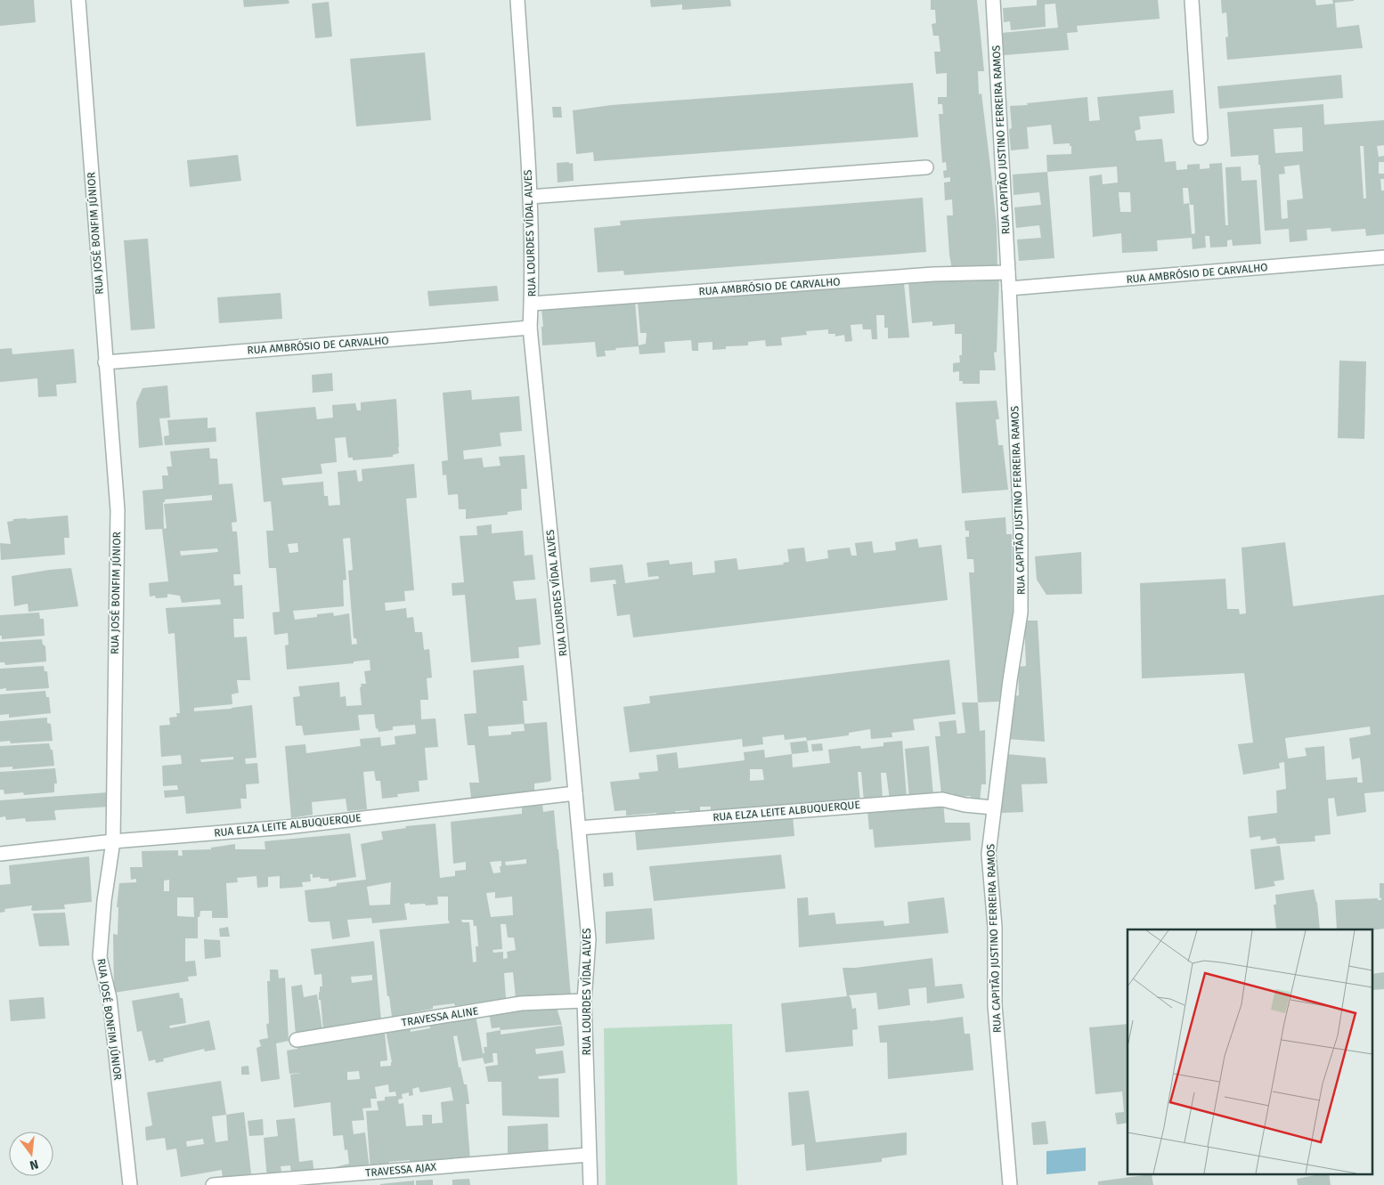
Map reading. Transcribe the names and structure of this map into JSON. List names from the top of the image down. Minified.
{"streets":{"street":["RUA CAPITÃO JUSTINO FERREIRA RAMOS","RUA JOSÉ BONFIM JÚNIOR","RUA LOURDES VÍDAL ALVES","RUA AMBRÓSIO DE CARVALHO","RUA ELZA LEITE ALBUQUERQUE","TRAVESSA ALINE","TRAVESSA AJAX"]},"crossings":[["RUA CAPITÃO JUSTINO FERREIRA RAMOS","RUA AMBRÓSIO DE CARVALHO"],["RUA CAPITÃO JUSTINO FERREIRA RAMOS","RUA ELZA LEITE ALBUQUERQUE"],["RUA JOSÉ BONFIM JÚNIOR","RUA AMBRÓSIO DE CARVALHO"],["RUA JOSÉ BONFIM JÚNIOR","RUA ELZA LEITE ALBUQUERQUE"],["RUA LOURDES VÍDAL ALVES","RUA AMBRÓSIO DE CARVALHO"],["RUA LOURDES VÍDAL ALVES","RUA ELZA LEITE ALBUQUERQUE"],["RUA LOURDES VÍDAL ALVES","TRAVESSA ALINE"],["RUA LOURDES VÍDAL ALVES","TRAVESSA AJAX"]],"north":"bottom"}
